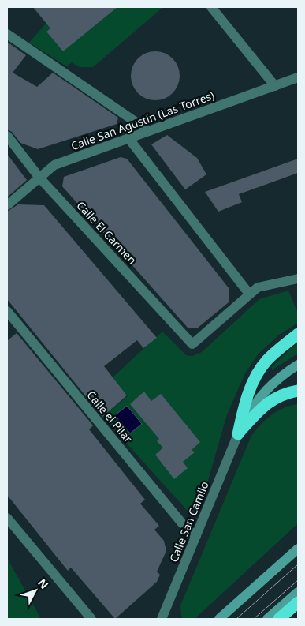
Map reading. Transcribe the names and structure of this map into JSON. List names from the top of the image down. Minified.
{"streets":{"street":["Calle San Agustín (Las Torres)","Calle El Carmen","Calle el Pilar","Calle San Camilo"]},"crossings":[["Calle San Agustín (Las Torres)","Calle El Carmen"],["Calle el Pilar","Calle San Camilo"]],"north":"top right"}
